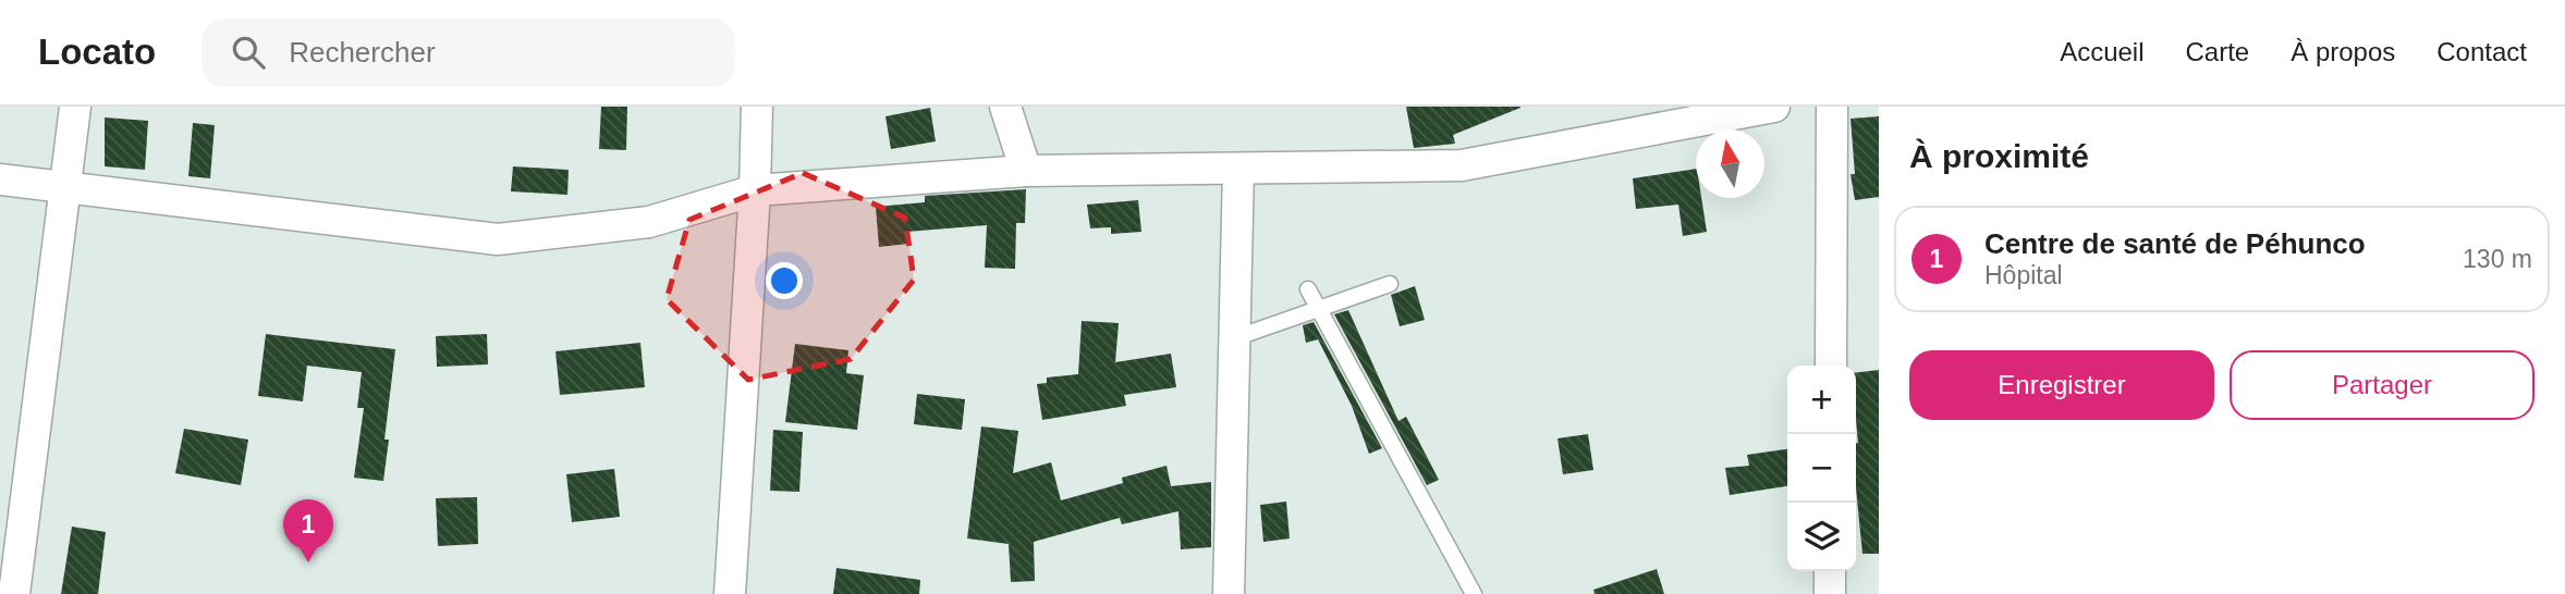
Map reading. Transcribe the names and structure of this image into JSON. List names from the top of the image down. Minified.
{"north":"top","page":{"header":"Locato","search":"Rechercher","nav":["Accueil","Carte","À propos","Contact"],"heading":"À proximité","list":[{"mark":"1","name":"Centre de santé de Péhunco","note":"Hôpital","value":"130 m"}],"buttons":["Enregistrer","Partager"],"map_buttons":["+","−"],"pins":"1"}}
